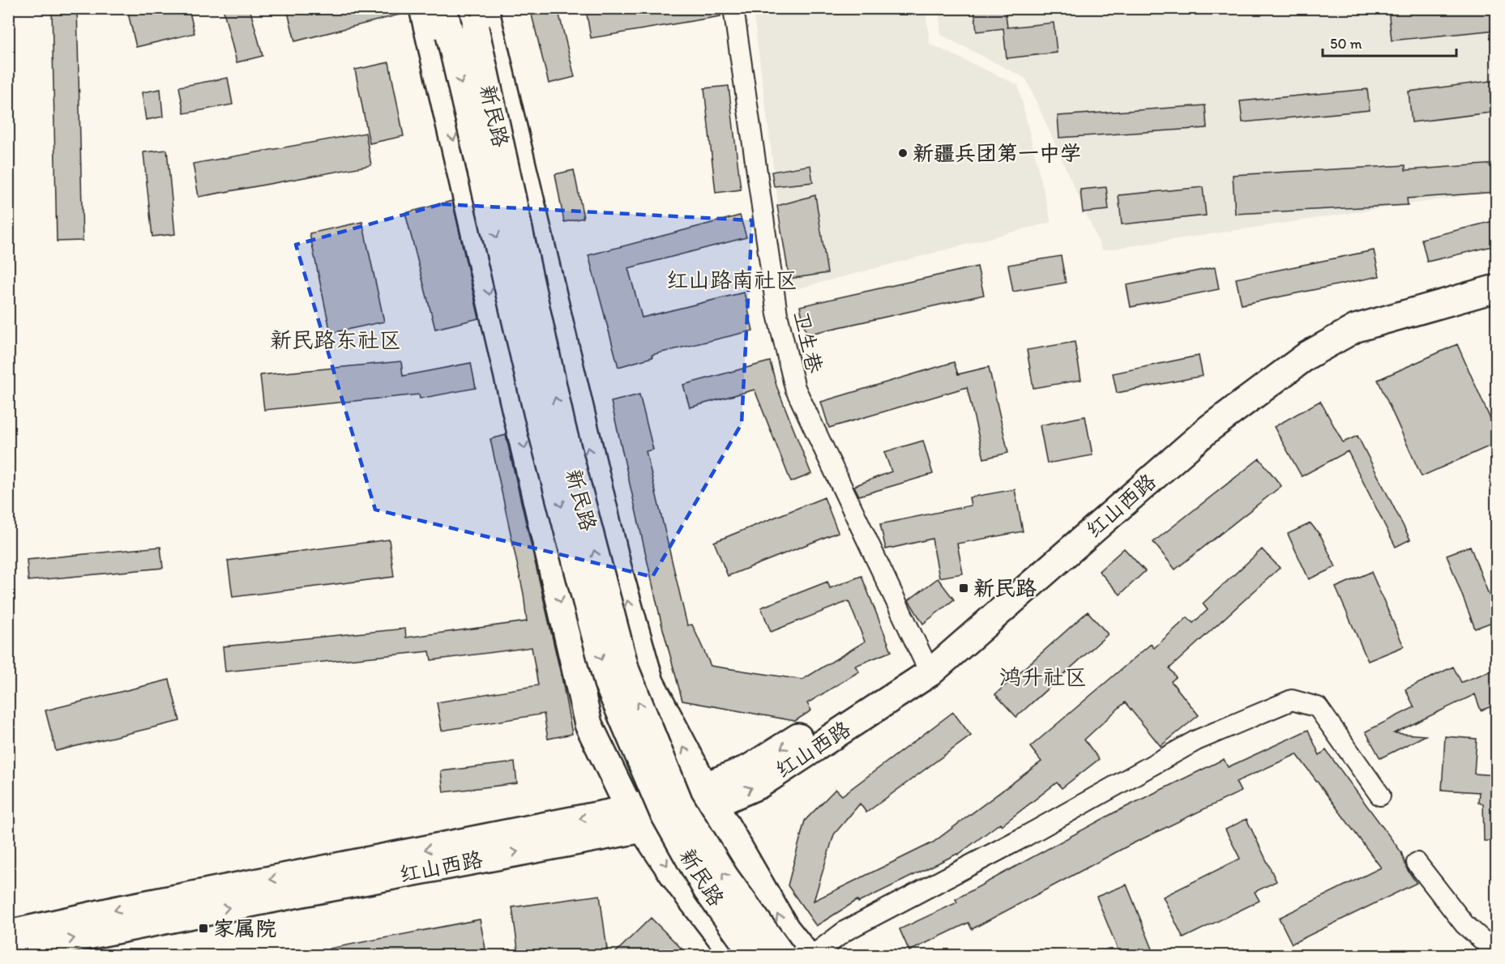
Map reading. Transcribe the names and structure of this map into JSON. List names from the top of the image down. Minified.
{"streets":{"main road":["新民路","红山西路"],"street":["卫生巷"]},"crossings":[["卫生巷","红山西路"]],"districts":["红山路南社区","新民路东社区","鸿升社区"],"places":{"other":["新疆兵团第一中学"],"transit":["新民路","家属院"]},"scale_bar":"50 m"}
